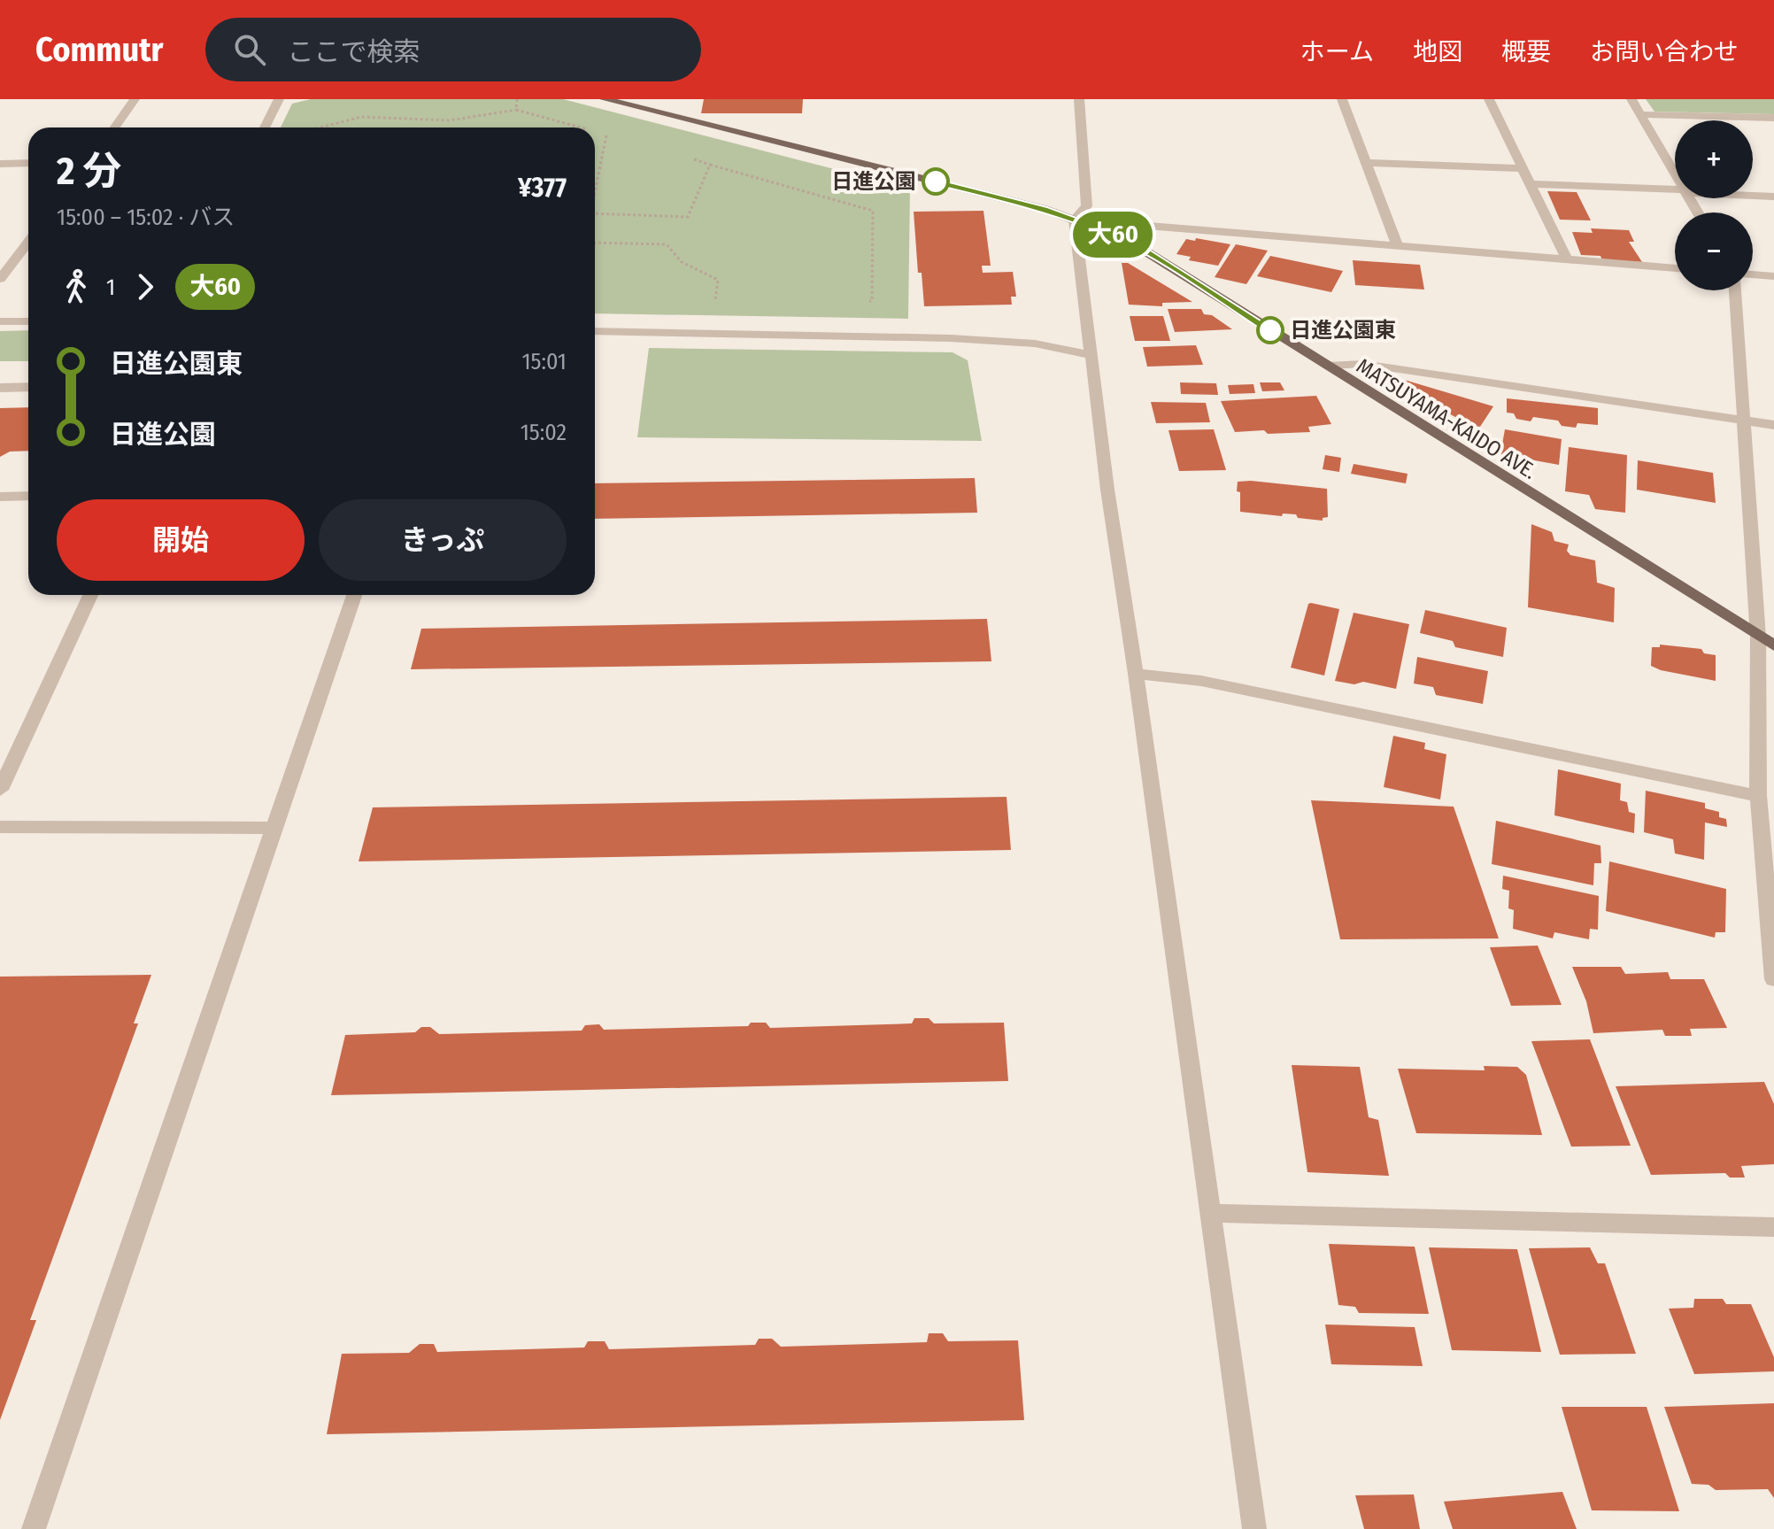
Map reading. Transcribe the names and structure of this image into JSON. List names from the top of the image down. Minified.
{"streets":{"main road":["MATSUYAMA-KAIDO AVE."]},"places":["日進公園","日進公園東"],"lines":["bus line 大60"],"page":{"header":"Commutr","search":"ここで検索","nav":["ホーム","地図","概要","お問い合わせ"],"on_map":"大60","map_buttons":["+","−"],"heading":["2 分","15:00 – 15:02 · バス","¥377"],"legs":["1","大60"],"list":[{"name":"日進公園東","value":"15:01"},{"name":"日進公園","value":"15:02"}],"buttons":["開始","きっぷ"]}}
